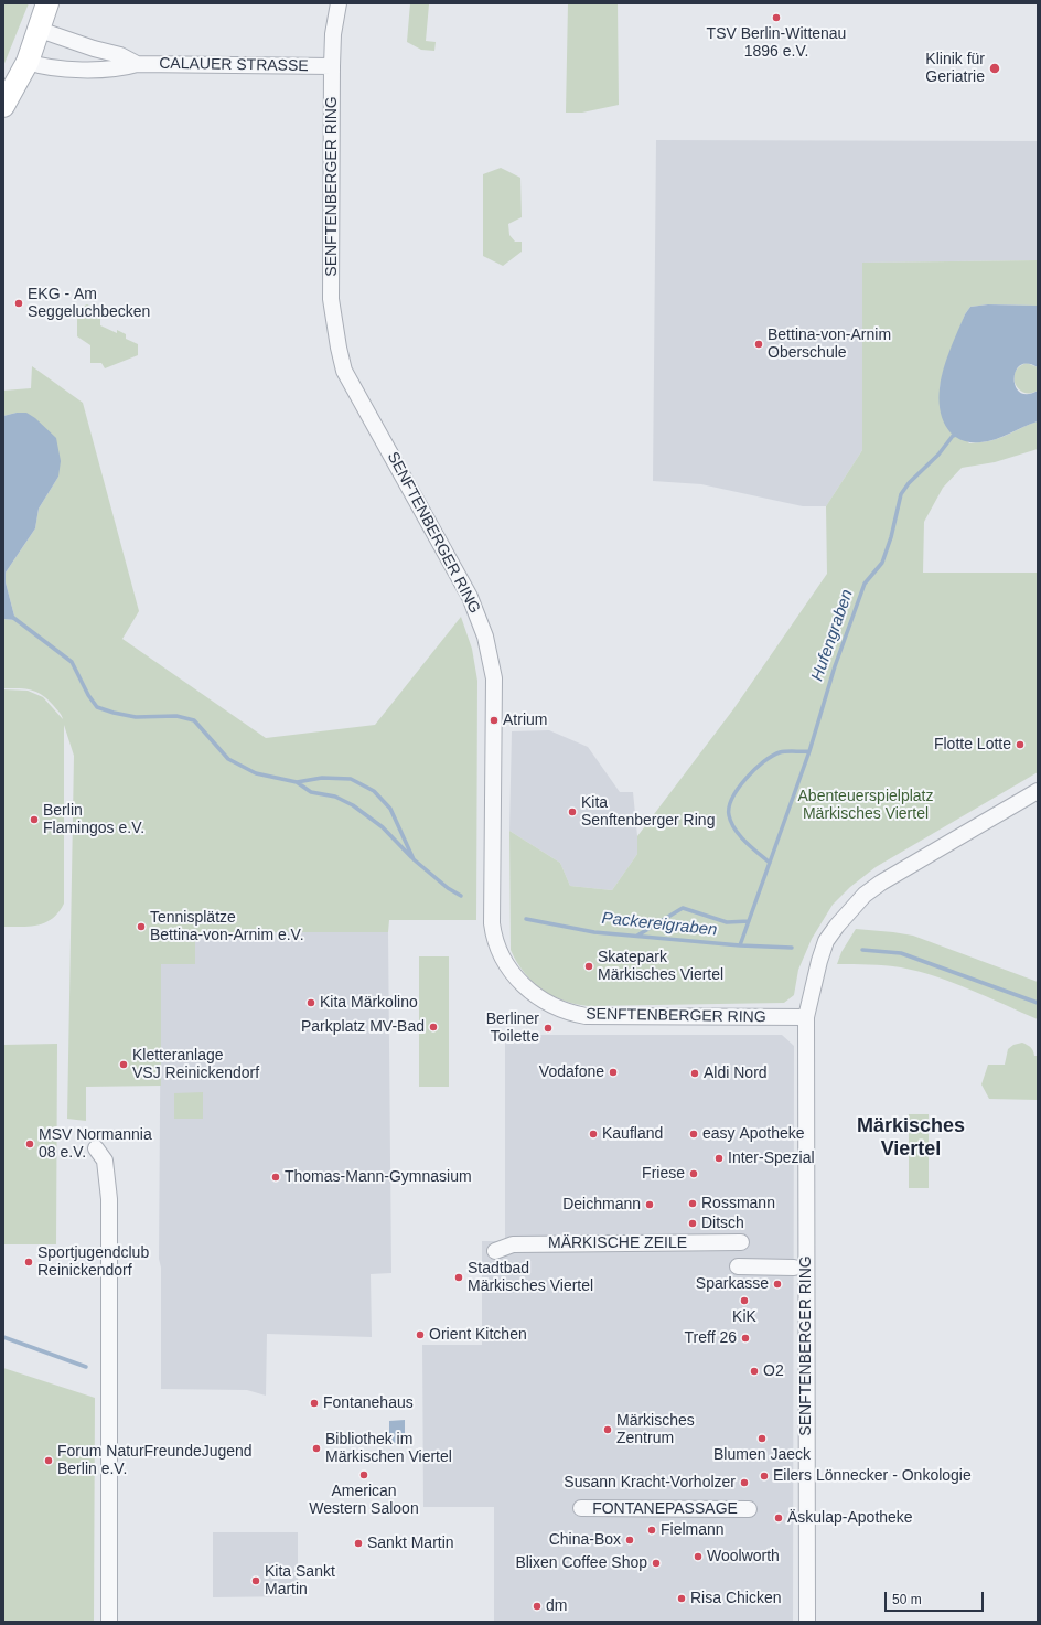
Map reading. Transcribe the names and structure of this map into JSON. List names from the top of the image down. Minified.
{"streets":{"street":["CALAUER STRASSE","SENFTENBERGER RING","MÄRKISCHE ZEILE","FONTANEPASSAGE"]},"crossings":[["CALAUER STRASSE","SENFTENBERGER RING"]],"districts":["Märkisches Viertel"],"water":["Hufengraben","Packereigraben"],"parks":["Abenteuerspielplatz Märkisches Viertel"],"places":["TSV Berlin-Wittenau 1896 e.V.","Klinik für Geriatrie","EKG - Am Seggeluchbecken","Bettina-von-Arnim Oberschule","Atrium","Flotte Lotte","Kita Senftenberger Ring","Berlin Flamingos e.V.","Tennisplätze Bettina-von-Arnim e.V.","Skatepark Märkisches Viertel","Kita Märkolino","Parkplatz MV-Bad","Berliner Toilette","Kletteranlage VSJ Reinickendorf","Vodafone","Aldi Nord","Kaufland","easy Apotheke","MSV Normannia 08 e.V.","Inter-Spezial","Friese","Thomas-Mann-Gymnasium","Rossmann","Deichmann","Ditsch","Sportjugendclub Reinickendorf","Stadtbad Märkisches Viertel","Sparkasse","KiK","Orient Kitchen","Treff 26","O2","Fontanehaus","Märkisches Zentrum","Blumen Jaeck","Bibliothek im Märkischen Viertel","Forum NaturFreundeJugend Berlin e.V.","American Western Saloon","Eilers Lönnecker - Onkologie","Susann Kracht-Vorholzer","Äskulap-Apotheke","Fielmann","China-Box","Sankt Martin","Woolworth","Blixen Coffee Shop","Kita Sankt Martin","Risa Chicken","dm"],"scale_bar":"50 m"}
